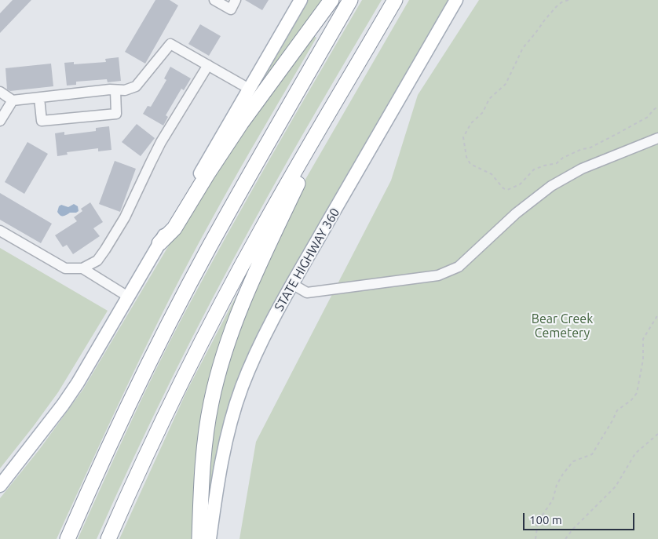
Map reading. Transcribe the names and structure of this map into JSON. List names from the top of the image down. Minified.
{"streets":{"main road":["STATE HIGHWAY 360"]},"parks":["Bear Creek Cemetery"],"scale_bar":"100 m"}
